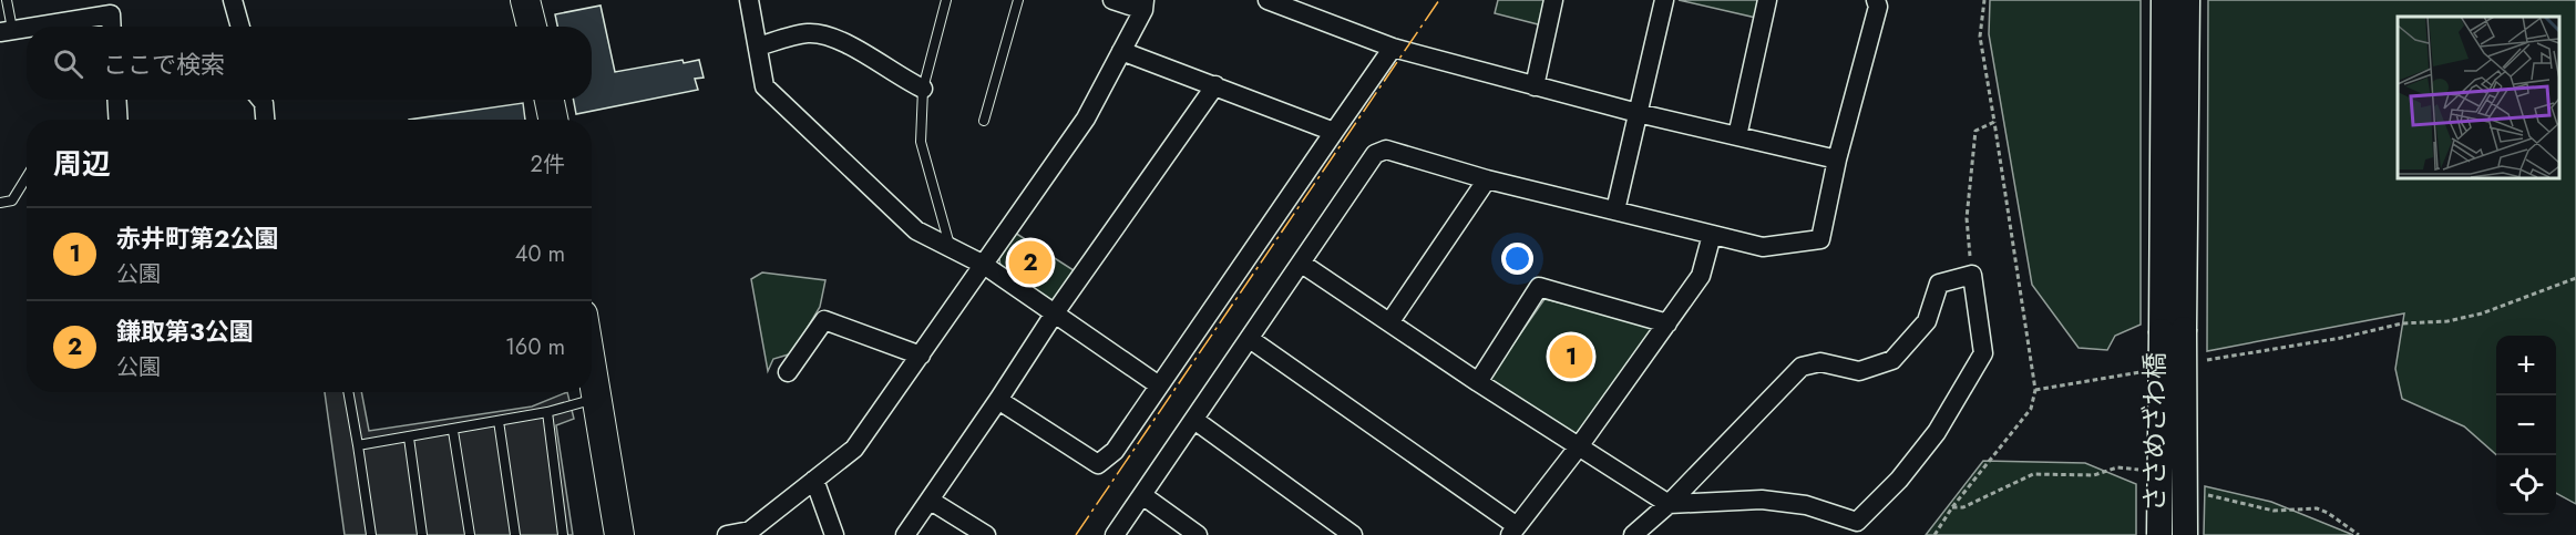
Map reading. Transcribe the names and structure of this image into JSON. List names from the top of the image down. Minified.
{"streets":{"street":["ささめざわ橋"]},"page":{"search":"ここで検索","heading":["周辺","2件"],"list":[{"mark":"1","name":"赤井町第2公園","note":"公園","value":"40 m"},{"mark":"2","name":"鎌取第3公園","note":"公園","value":"160 m"}],"pins":["2","1"],"map_buttons":["+","−"]}}
